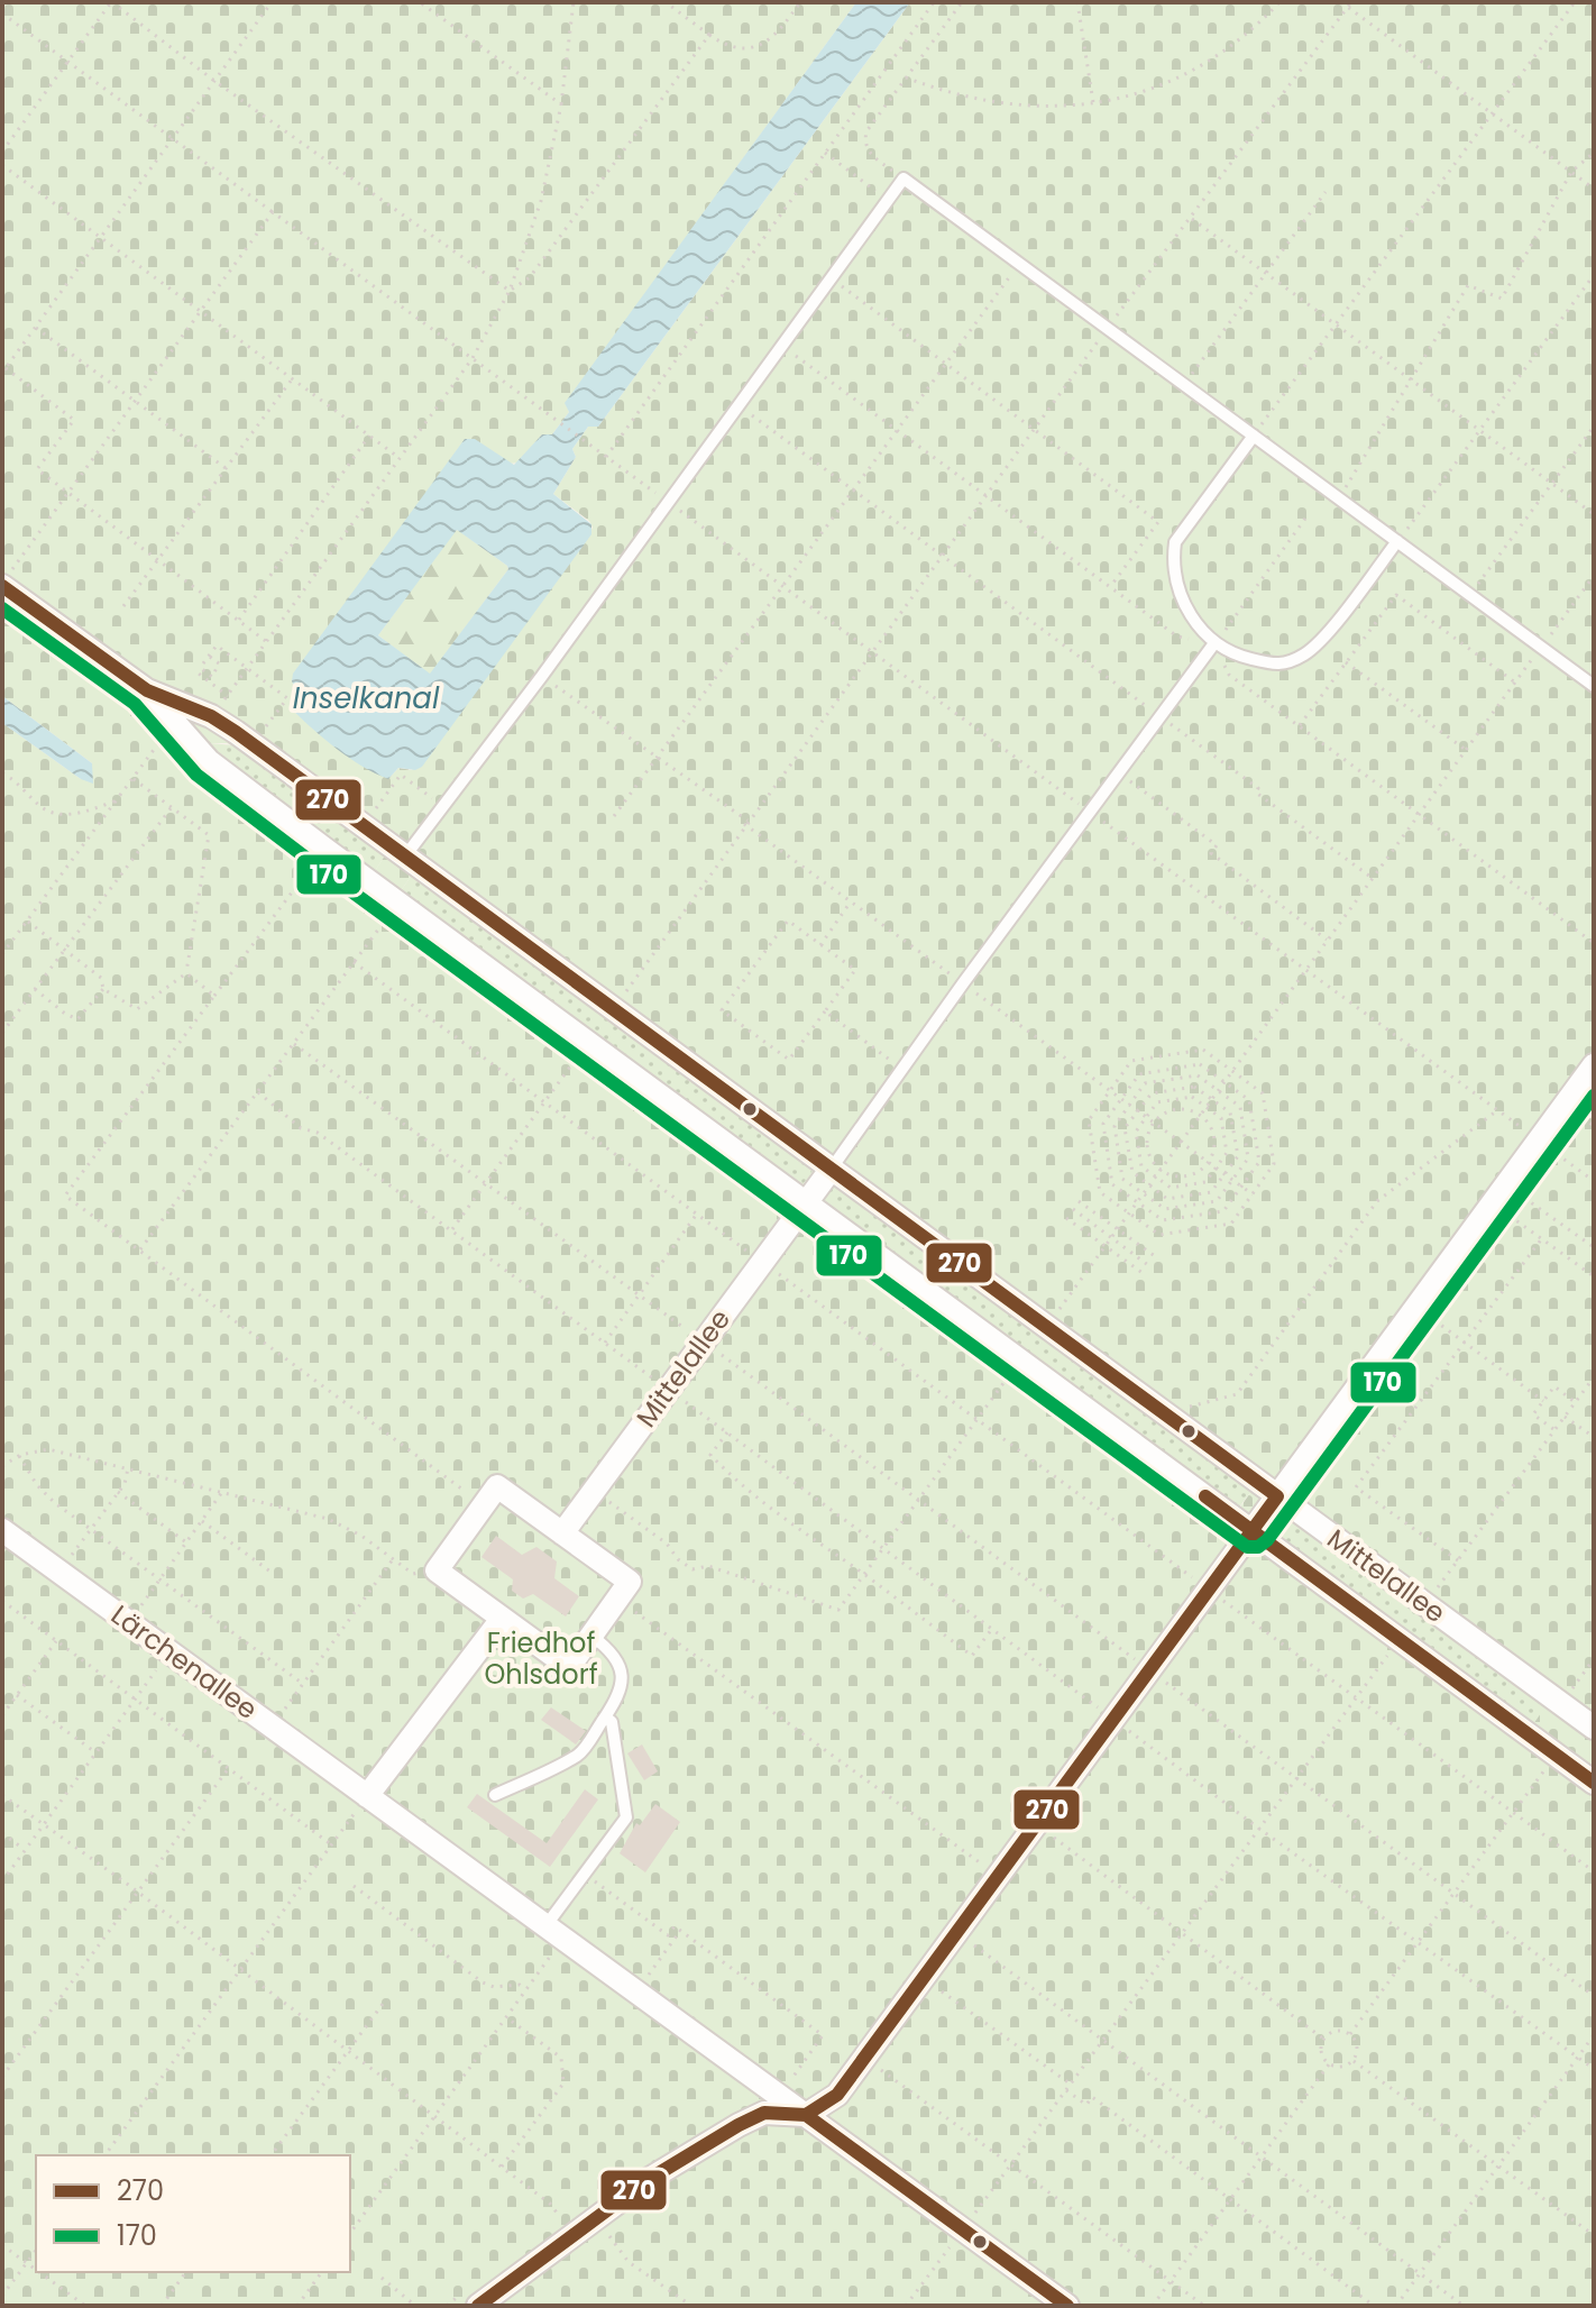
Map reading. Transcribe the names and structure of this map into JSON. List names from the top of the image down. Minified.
{"streets":{"street":["Mittelallee","Lärchenallee"]},"water":["Inselkanal"],"parks":["Friedhof Ohlsdorf"],"lines":["transit line 270","transit line 170"],"legend":["270","170"]}
